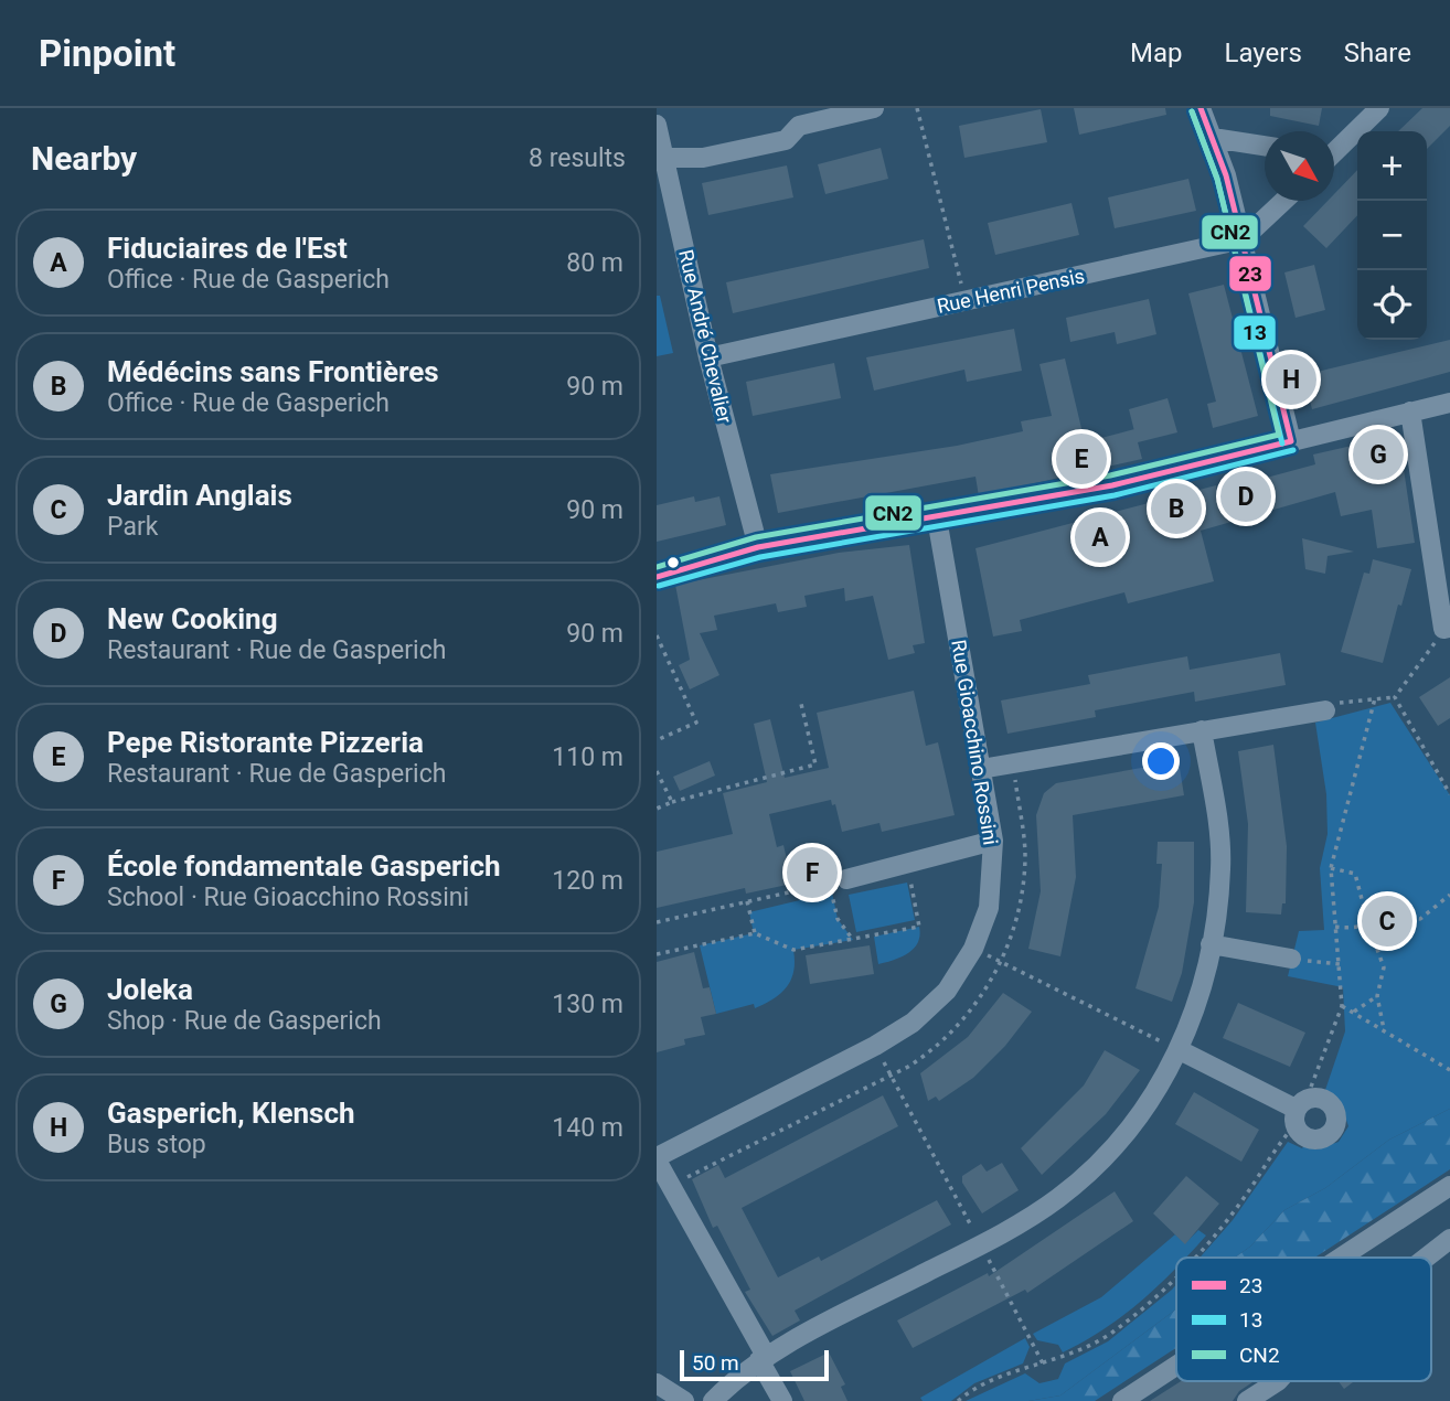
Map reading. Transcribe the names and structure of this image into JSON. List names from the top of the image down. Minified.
{"streets":{"street":["Rue Henri Pensis","Rue André Chevalier","Rue Gioacchino Rossini"]},"crossings":[["Rue Henri Pensis","Rue André Chevalier"]],"lines":["transit line 23","transit line 13","transit line CN2"],"legend":["23","13","CN2"],"scale_bar":"50 m","north":"bottom right","page":{"header":"Pinpoint","nav":["Map","Layers","Share"],"heading":["Nearby","8 results"],"map_buttons":["+","−"],"list":[{"mark":"A","name":"Fiduciaires de l'Est","note":"Office · Rue de Gasperich","value":"80 m"},{"mark":"B","name":"Médécins sans Frontières","note":"Office · Rue de Gasperich","value":"90 m"},{"mark":"C","name":"Jardin Anglais","note":"Park","value":"90 m"},{"mark":"D","name":"New Cooking","note":"Restaurant · Rue de Gasperich","value":"90 m"},{"mark":"E","name":"Pepe Ristorante Pizzeria","note":"Restaurant · Rue de Gasperich","value":"110 m"},{"mark":"F","name":"École fondamentale Gasperich","note":"School · Rue Gioacchino Rossini","value":"120 m"},{"mark":"G","name":"Joleka","note":"Shop · Rue de Gasperich","value":"130 m"},{"mark":"H","name":"Gasperich, Klensch","note":"Bus stop","value":"140 m"}],"pins":["H","G","E","D","B","A","F","C"],"scale":"50 m"}}
